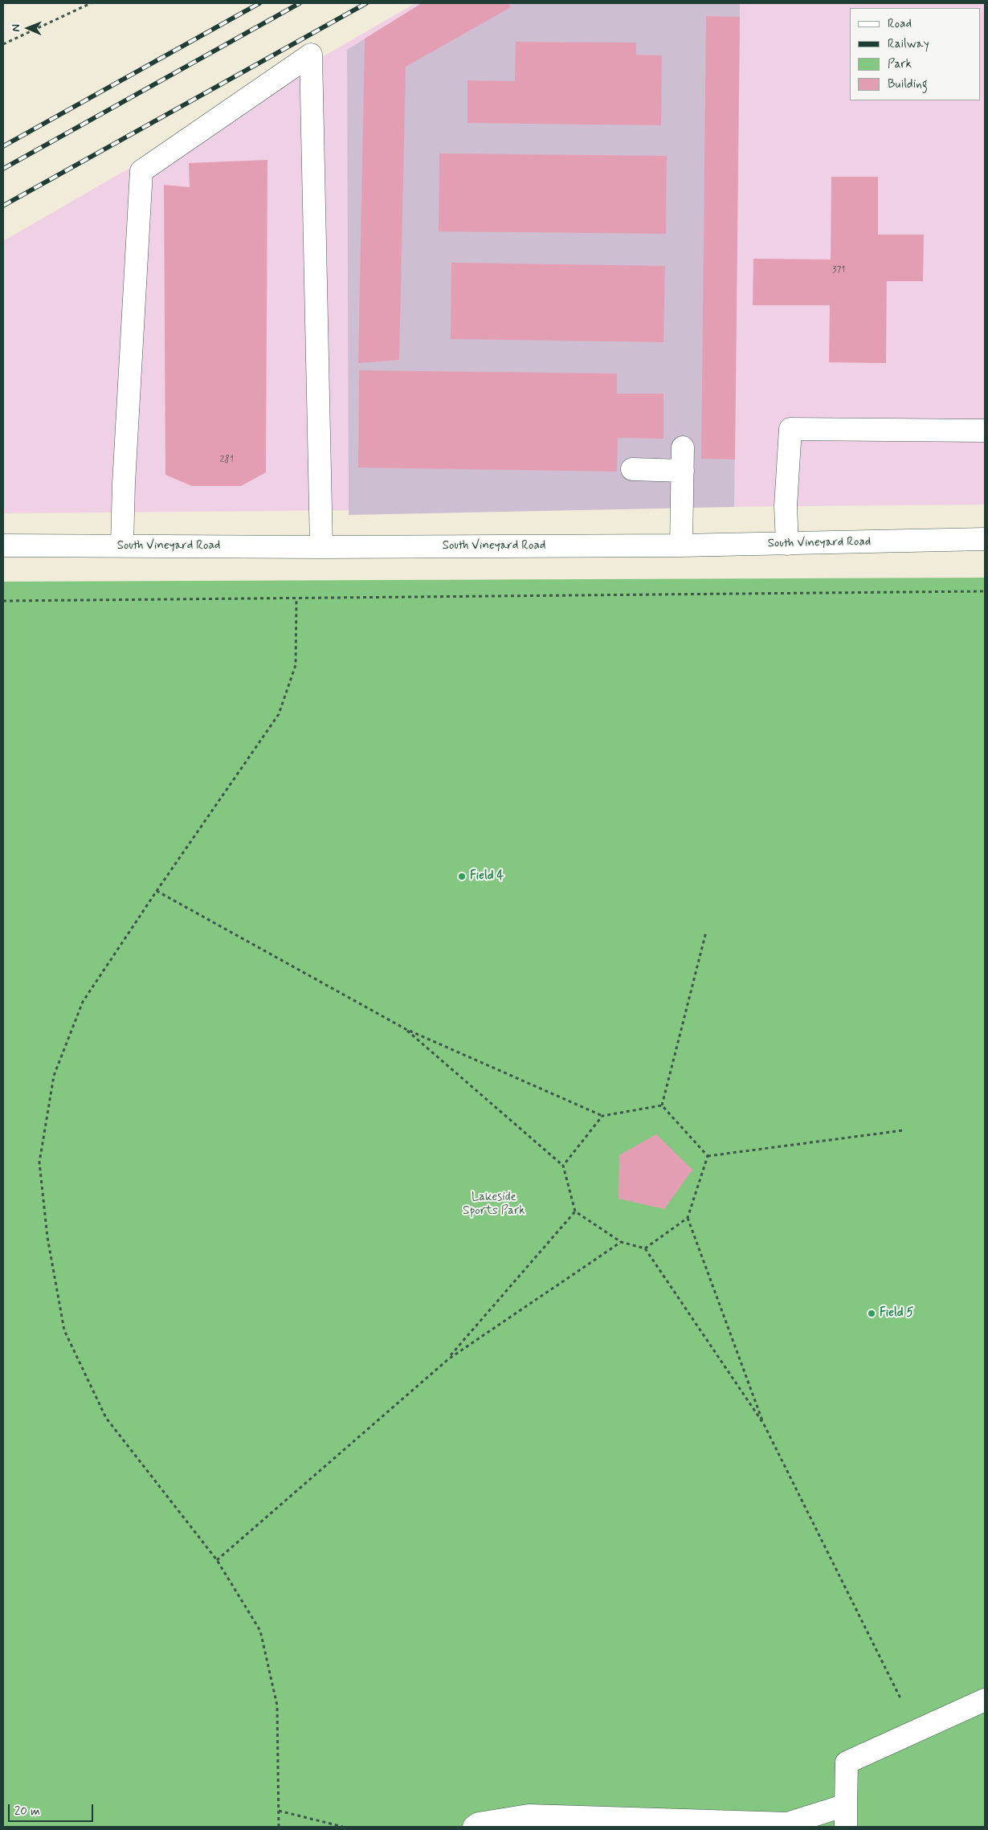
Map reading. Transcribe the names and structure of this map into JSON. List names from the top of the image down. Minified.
{"streets":{"street":["South Vineyard Road"]},"parks":["Lakeside Sports Park"],"places":["Field 4","Field 5"],"house_numbers":["371","281"],"legend":["Road","Railway","Park","Building"],"scale_bar":"20 m","north":"left"}
